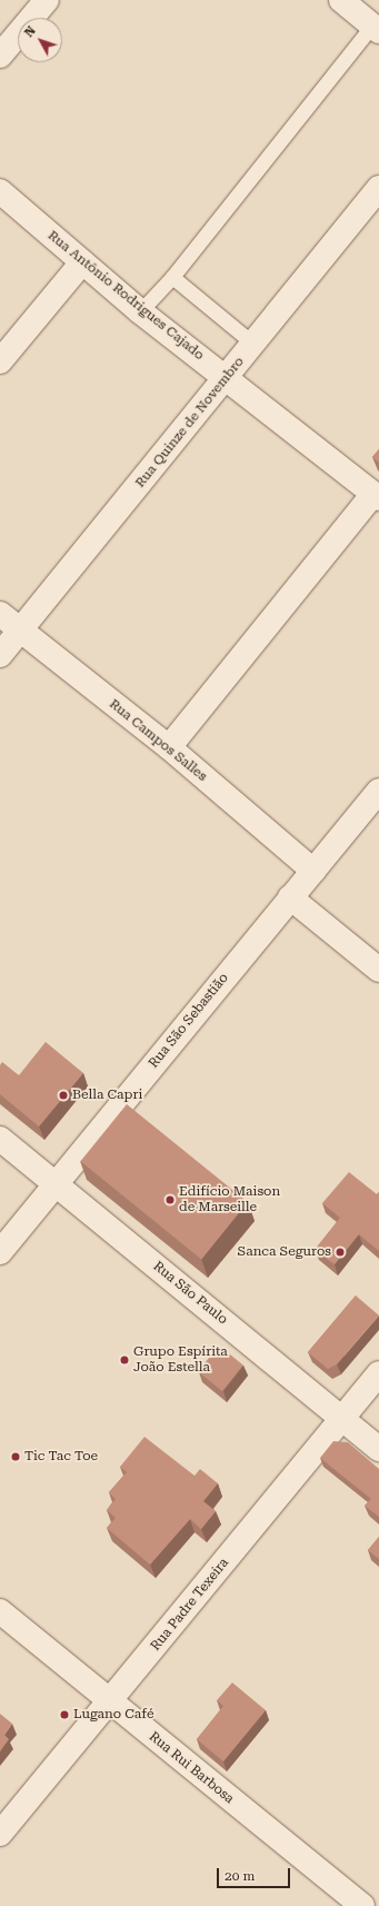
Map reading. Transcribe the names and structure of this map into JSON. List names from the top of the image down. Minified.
{"streets":{"street":["Rua Antônio Rodrigues Cajado","Rua Quinze de Novembro","Rua Campos Salles","Rua São Sebastião","Rua São Paulo","Rua Padre Texeira","Rua Rui Barbosa"]},"crossings":[["Rua Antônio Rodrigues Cajado","Rua Quinze de Novembro"],["Rua Quinze de Novembro","Rua Campos Salles"],["Rua Campos Salles","Rua São Sebastião"],["Rua São Sebastião","Rua São Paulo"],["Rua São Paulo","Rua Padre Texeira"],["Rua Padre Texeira","Rua Rui Barbosa"]],"places":["Bella Capri","Edifício Maison de Marseille","Sanca Seguros","Grupo Espírita João Estella","Tic Tac Toe","Lugano Café"],"scale_bar":"20 m","north":"top left"}
